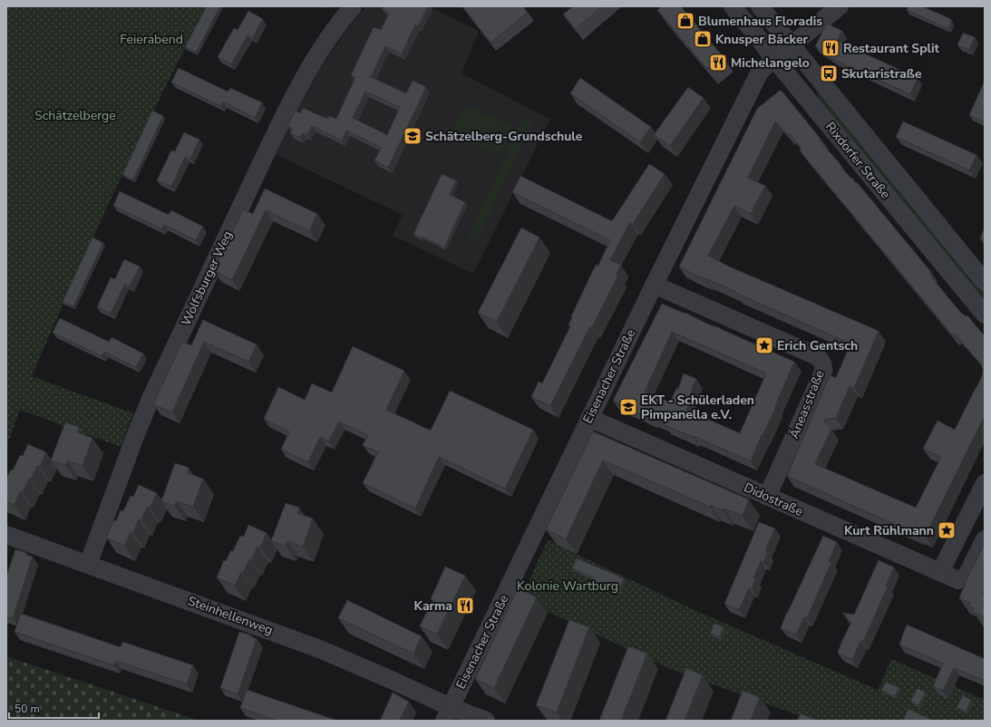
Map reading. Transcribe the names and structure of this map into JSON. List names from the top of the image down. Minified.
{"streets":{"street":["Rixdorfer Straße","Wolfsburger Weg","Eisenacher Straße","Äneasstraße","Didostraße","Steinhellenweg"]},"crossings":[["Rixdorfer Straße","Eisenacher Straße"],["Wolfsburger Weg","Steinhellenweg"],["Eisenacher Straße","Äneasstraße"],["Eisenacher Straße","Didostraße"],["Eisenacher Straße","Steinhellenweg"],["Äneasstraße","Didostraße"]],"parks":["Feierabend","Schätzelberge","Kolonie Wartburg"],"places":{"shop":["Blumenhaus Floradis","Knusper Bäcker"],"restaurant":["Restaurant Split","Michelangelo","Karma"],"bus stop":["Skutaristraße"],"school or university":["Schätzelberg-Grundschule","EKT - Schülerladen Pimpanella e.V."],"place":["Erich Gentsch","Kurt Rühlmann"]},"scale_bar":"50 m"}
